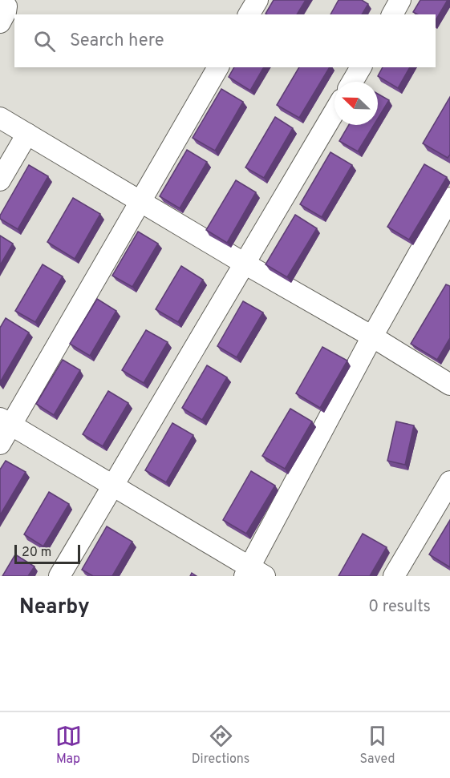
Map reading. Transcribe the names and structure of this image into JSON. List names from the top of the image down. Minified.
{"scale_bar":"20 m","north":"top left","page":{"search":"Search here","scale":"20 m","heading":["Nearby","0 results"],"nav":["Map","Directions","Saved"]}}
